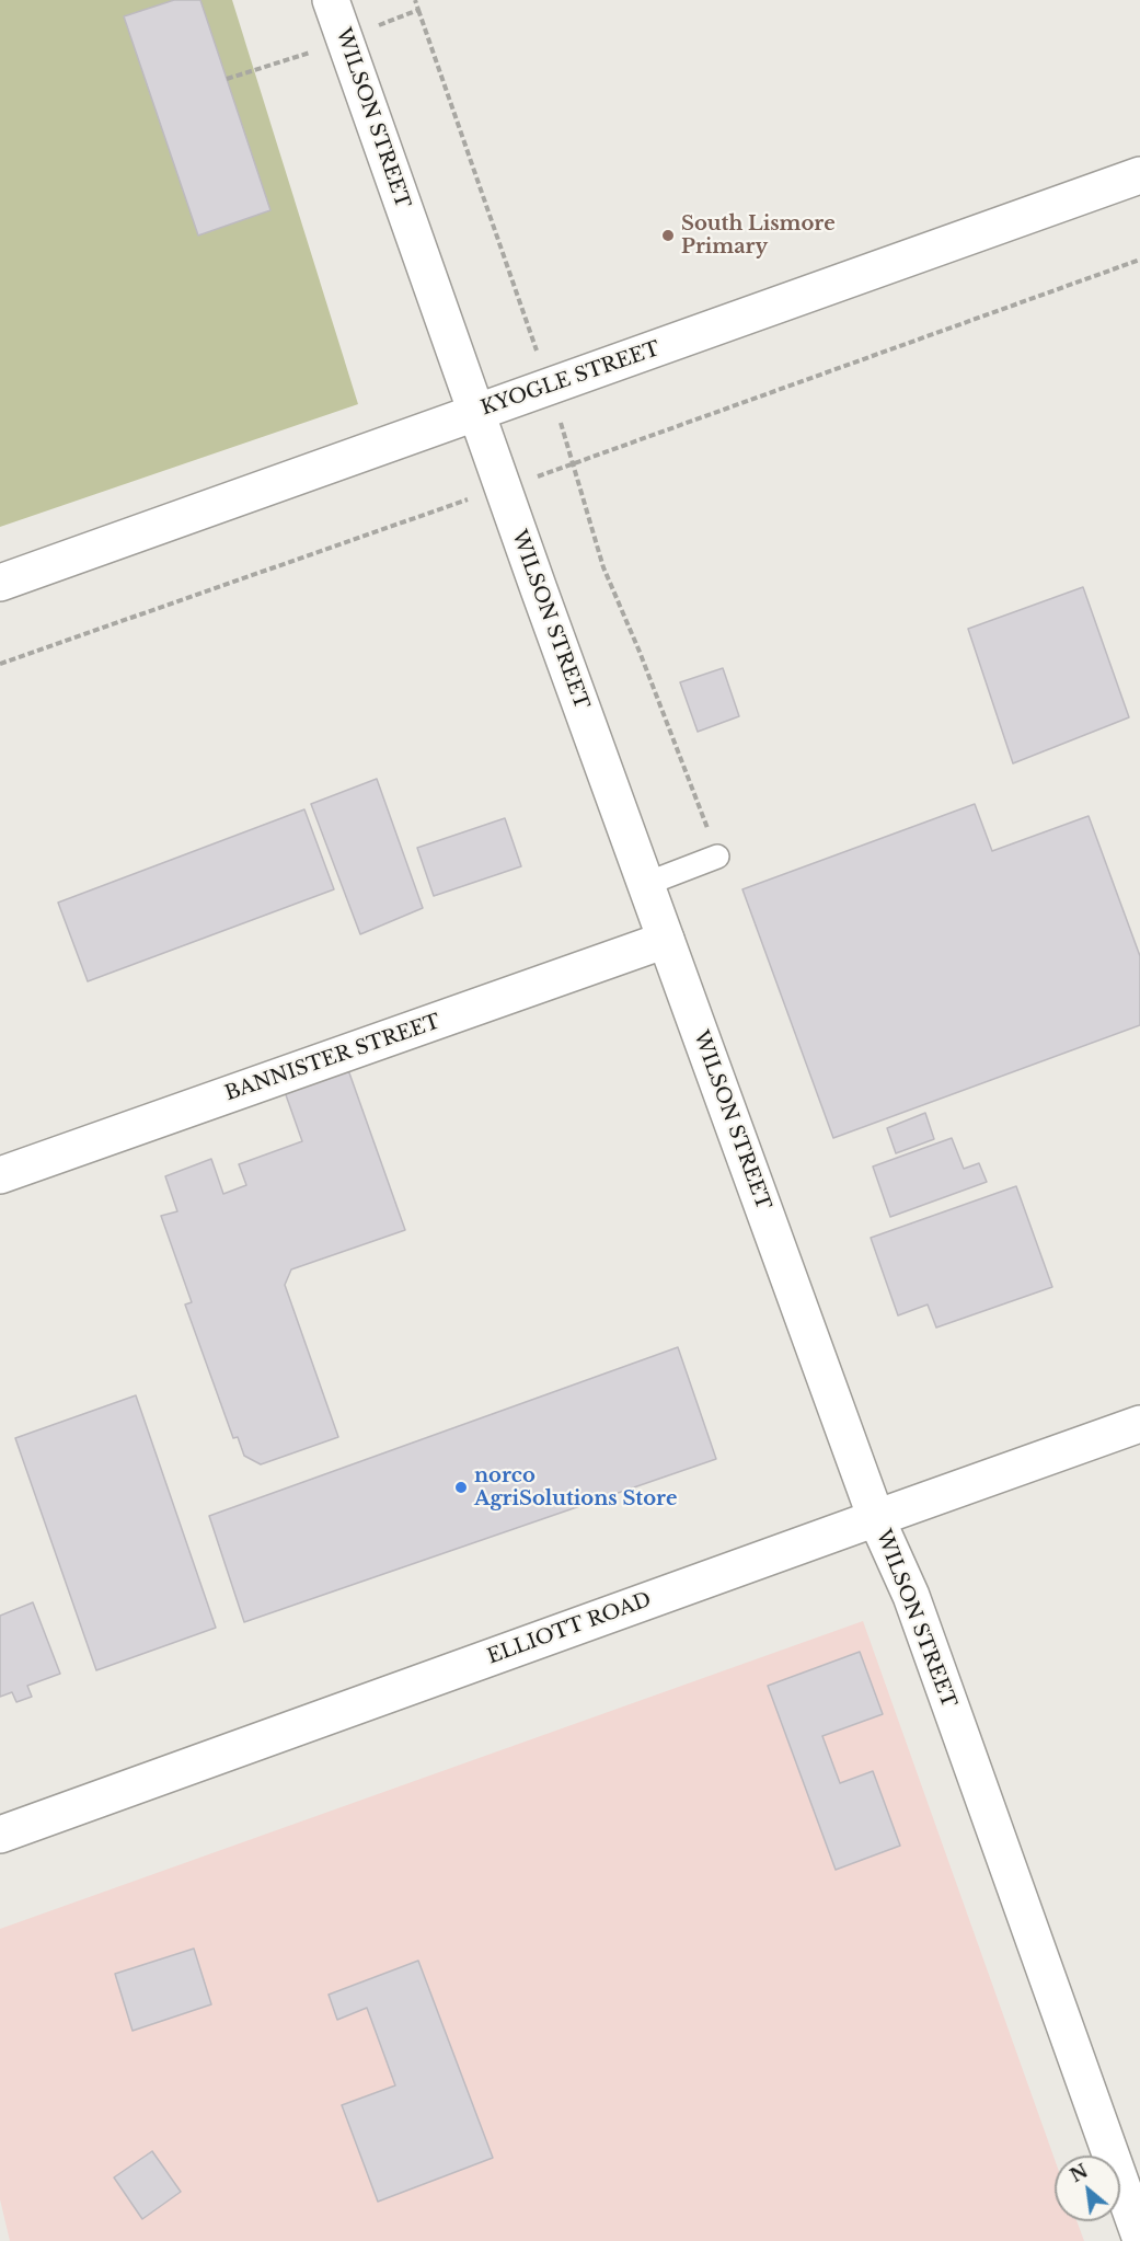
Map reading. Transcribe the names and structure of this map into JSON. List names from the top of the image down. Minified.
{"streets":{"street":["WILSON STREET","KYOGLE STREET","BANNISTER STREET","ELLIOTT ROAD"]},"crossings":[["WILSON STREET","KYOGLE STREET"],["WILSON STREET","BANNISTER STREET"],["WILSON STREET","ELLIOTT ROAD"]],"places":["South Lismore Primary","norco AgriSolutions Store"],"north":"top left"}
